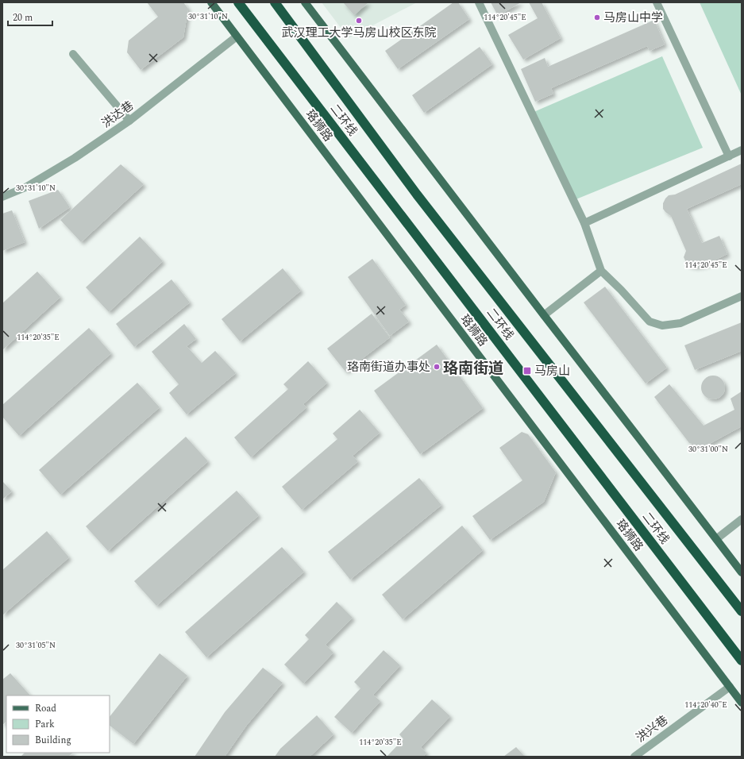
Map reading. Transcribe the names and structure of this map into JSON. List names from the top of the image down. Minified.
{"streets":{"highway":["二环线"],"main road":["珞狮路"],"street":["洪达巷","洪兴巷"]},"crossings":[["洪达巷","珞狮路"],["珞狮路","洪兴巷"]],"districts":["珞南街道"],"places":{"other":["马房山中学","武汉理工大学马房山校区东院","珞南街道办事处"],"transit":["马房山"]},"legend":["Road","Park","Building"],"scale_bar":"20 m","coordinates":["30°31'10\"N","114°20'45\"E","114°20'35\"E","30°31'00\"N","30°31'05\"N","114°20'40\"E"]}
